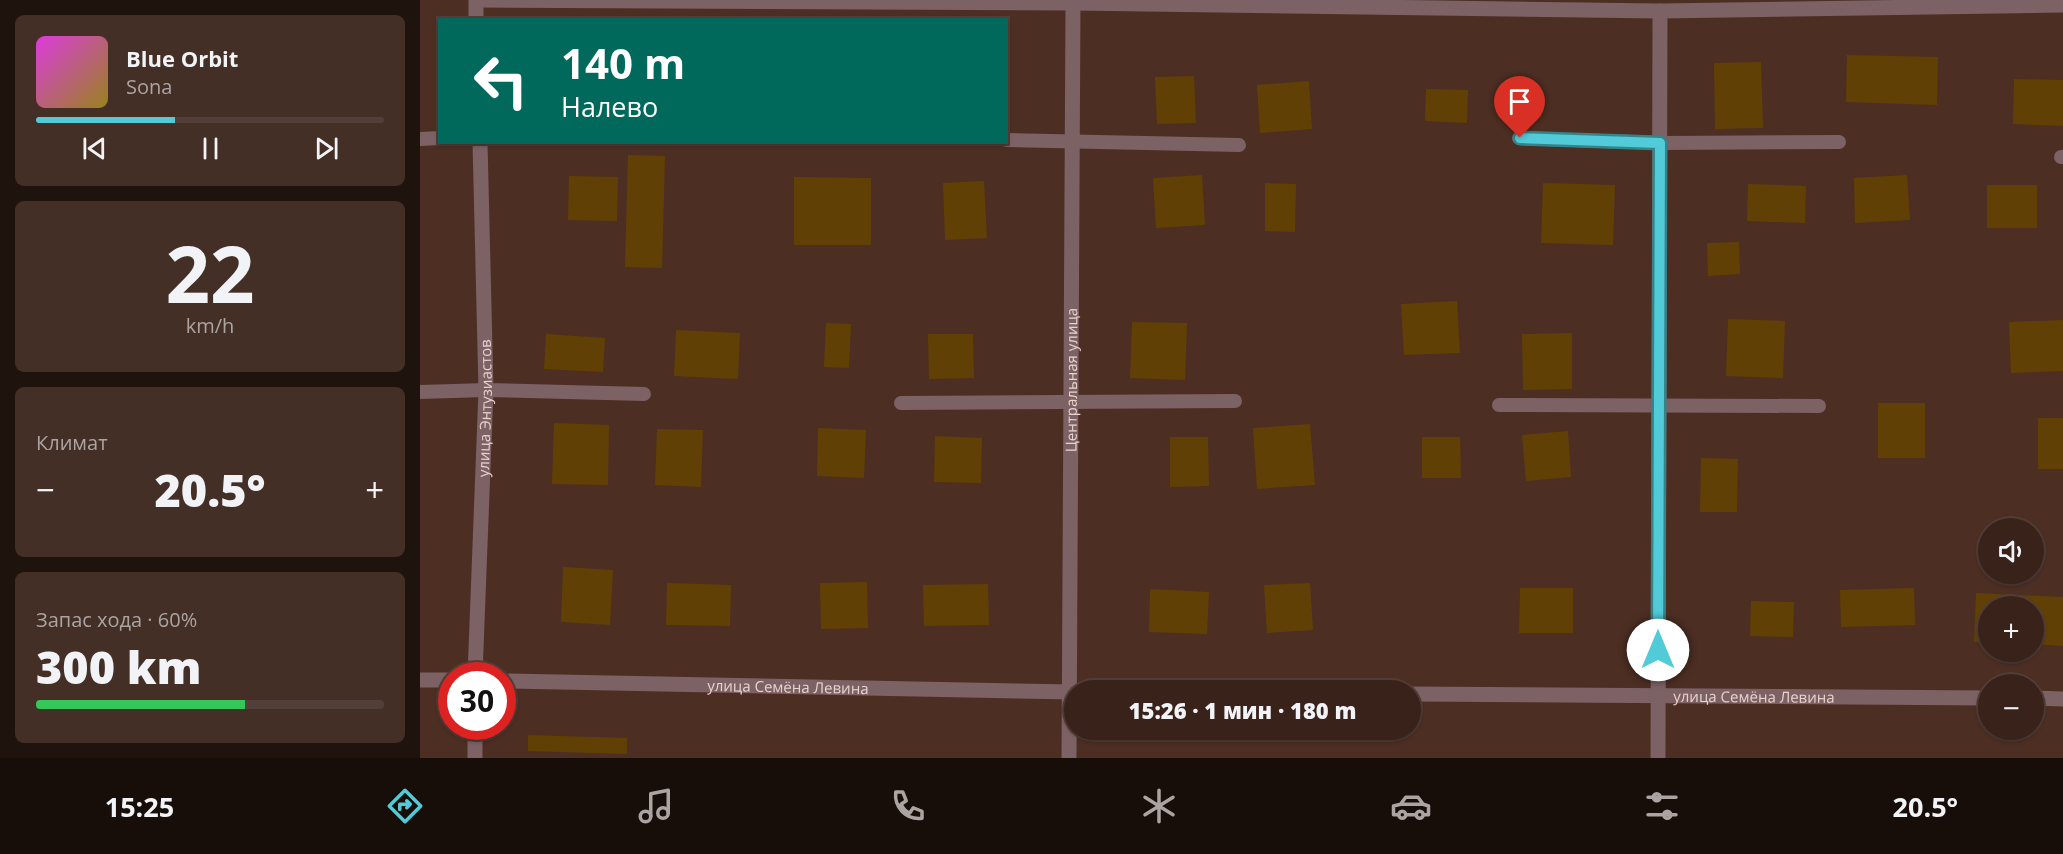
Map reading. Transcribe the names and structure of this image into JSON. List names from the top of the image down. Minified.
{"streets":{"street":["Центральная улица","улица Энтузиастов","улица Семёна Левина"]},"page":{"turn":["140 m","Налево"],"song":["Blue Orbit","Sona"],"tile":[["22","km/h"],"Климат",["Запас хода · 60%","300 km"]],"heat":["−","20.5°","+"],"map_buttons":["+","−"],"limit":"30","trip":"15:26 · 1 мин · 180 m","tabs":["15:25","20.5°"]}}
